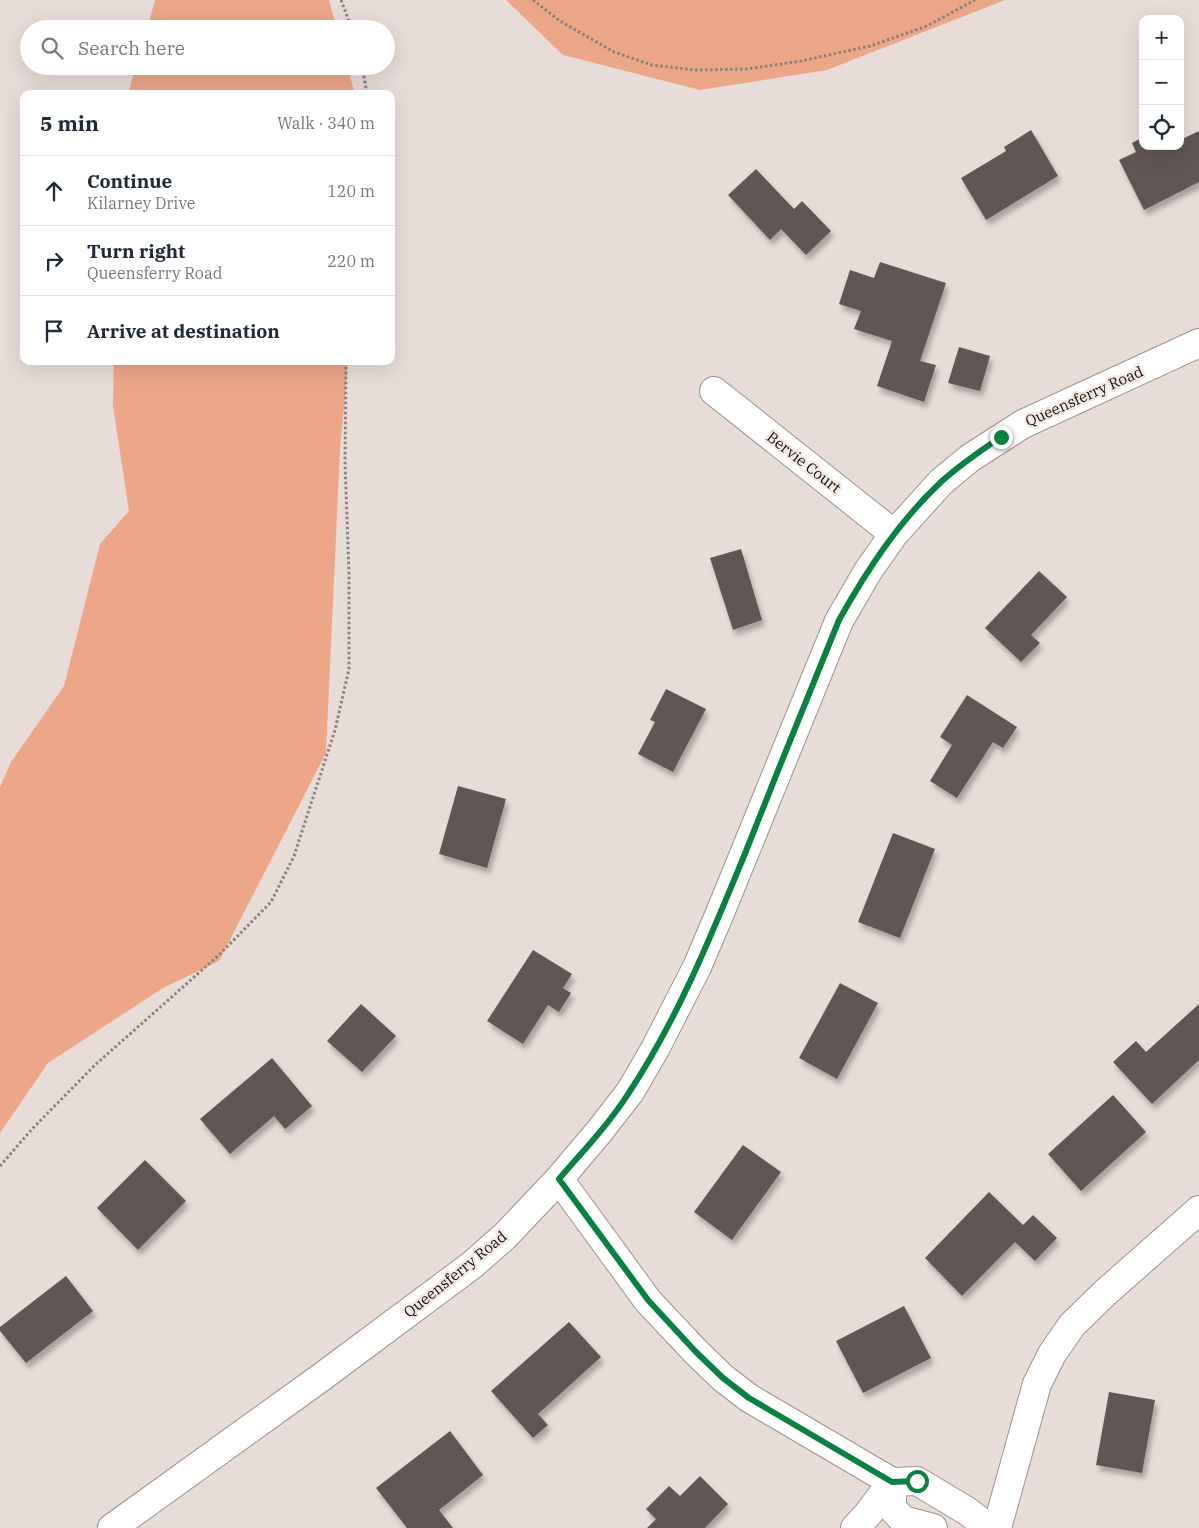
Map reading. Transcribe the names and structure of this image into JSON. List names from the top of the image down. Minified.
{"streets":{"street":["Queensferry Road","Bervie Court"]},"crossings":[["Queensferry Road","Bervie Court"]],"page":{"map_buttons":["+","−"],"search":"Search here","heading":["5 min","Walk · 340 m"],"list":[["Continue","Kilarney Drive","120 m"],["Turn right","Queensferry Road","220 m"],"Arrive at destination"]}}
